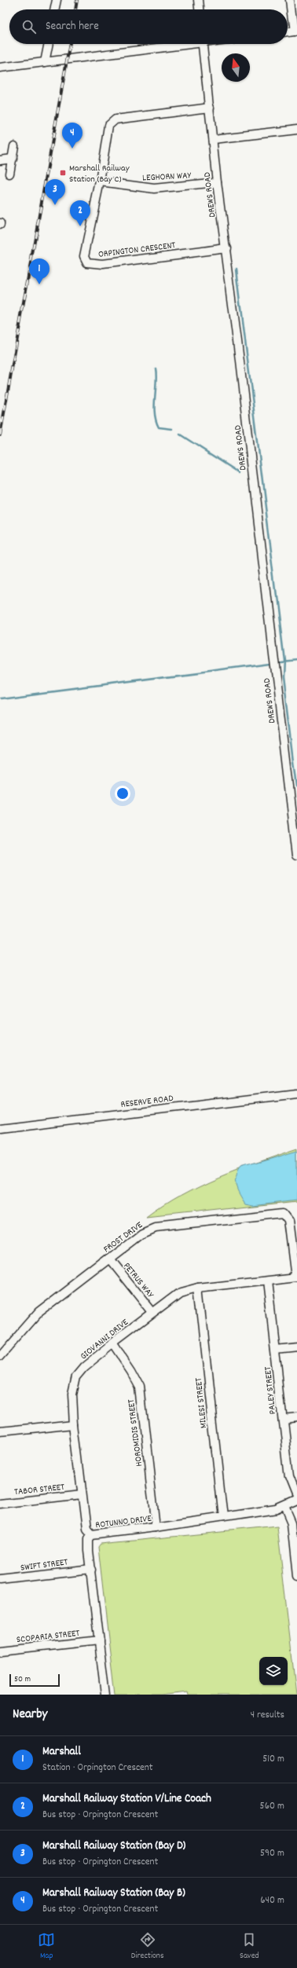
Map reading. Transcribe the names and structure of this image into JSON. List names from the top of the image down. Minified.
{"streets":{"street":["LEGHORN WAY","DREWS ROAD","ORPINGTON CRESCENT","RESERVE ROAD","FROST DRIVE","PETRUS WAY","GIOVANNI DRIVE","PALEY STREET","MILESI STREET","HOROMIDIS STREET","TABOR STREET","ROTUNNO DRIVE","SWIFT STREET","SCOPARIA STREET"]},"crossings":[["LEGHORN WAY","DREWS ROAD"],["LEGHORN WAY","ORPINGTON CRESCENT"],["DREWS ROAD","ORPINGTON CRESCENT"],["FROST DRIVE","PETRUS WAY"],["FROST DRIVE","GIOVANNI DRIVE"],["PETRUS WAY","GIOVANNI DRIVE"],["GIOVANNI DRIVE","PALEY STREET"],["GIOVANNI DRIVE","MILESI STREET"],["GIOVANNI DRIVE","HOROMIDIS STREET"],["GIOVANNI DRIVE","TABOR STREET"],["GIOVANNI DRIVE","ROTUNNO DRIVE"],["MILESI STREET","ROTUNNO DRIVE"],["HOROMIDIS STREET","ROTUNNO DRIVE"],["ROTUNNO DRIVE","SWIFT STREET"],["ROTUNNO DRIVE","SCOPARIA STREET"]],"places":{"transit":["Marshall Railway Station (Bay C)"]},"scale_bar":"50 m","north":"top","page":{"search":"Search here","pins":["4","3","2","1"],"scale":"50 m","heading":["Nearby","4 results"],"list":[{"mark":"1","name":"Marshall","note":"Station · Orpington Crescent","value":"510 m"},{"mark":"2","name":"Marshall Railway Station V/Line Coach","note":"Bus stop · Orpington Crescent","value":"560 m"},{"mark":"3","name":"Marshall Railway Station (Bay D)","note":"Bus stop · Orpington Crescent","value":"590 m"},{"mark":"4","name":"Marshall Railway Station (Bay B)","note":"Bus stop · Orpington Crescent","value":"640 m"}],"nav":["Map","Directions","Saved"]}}
